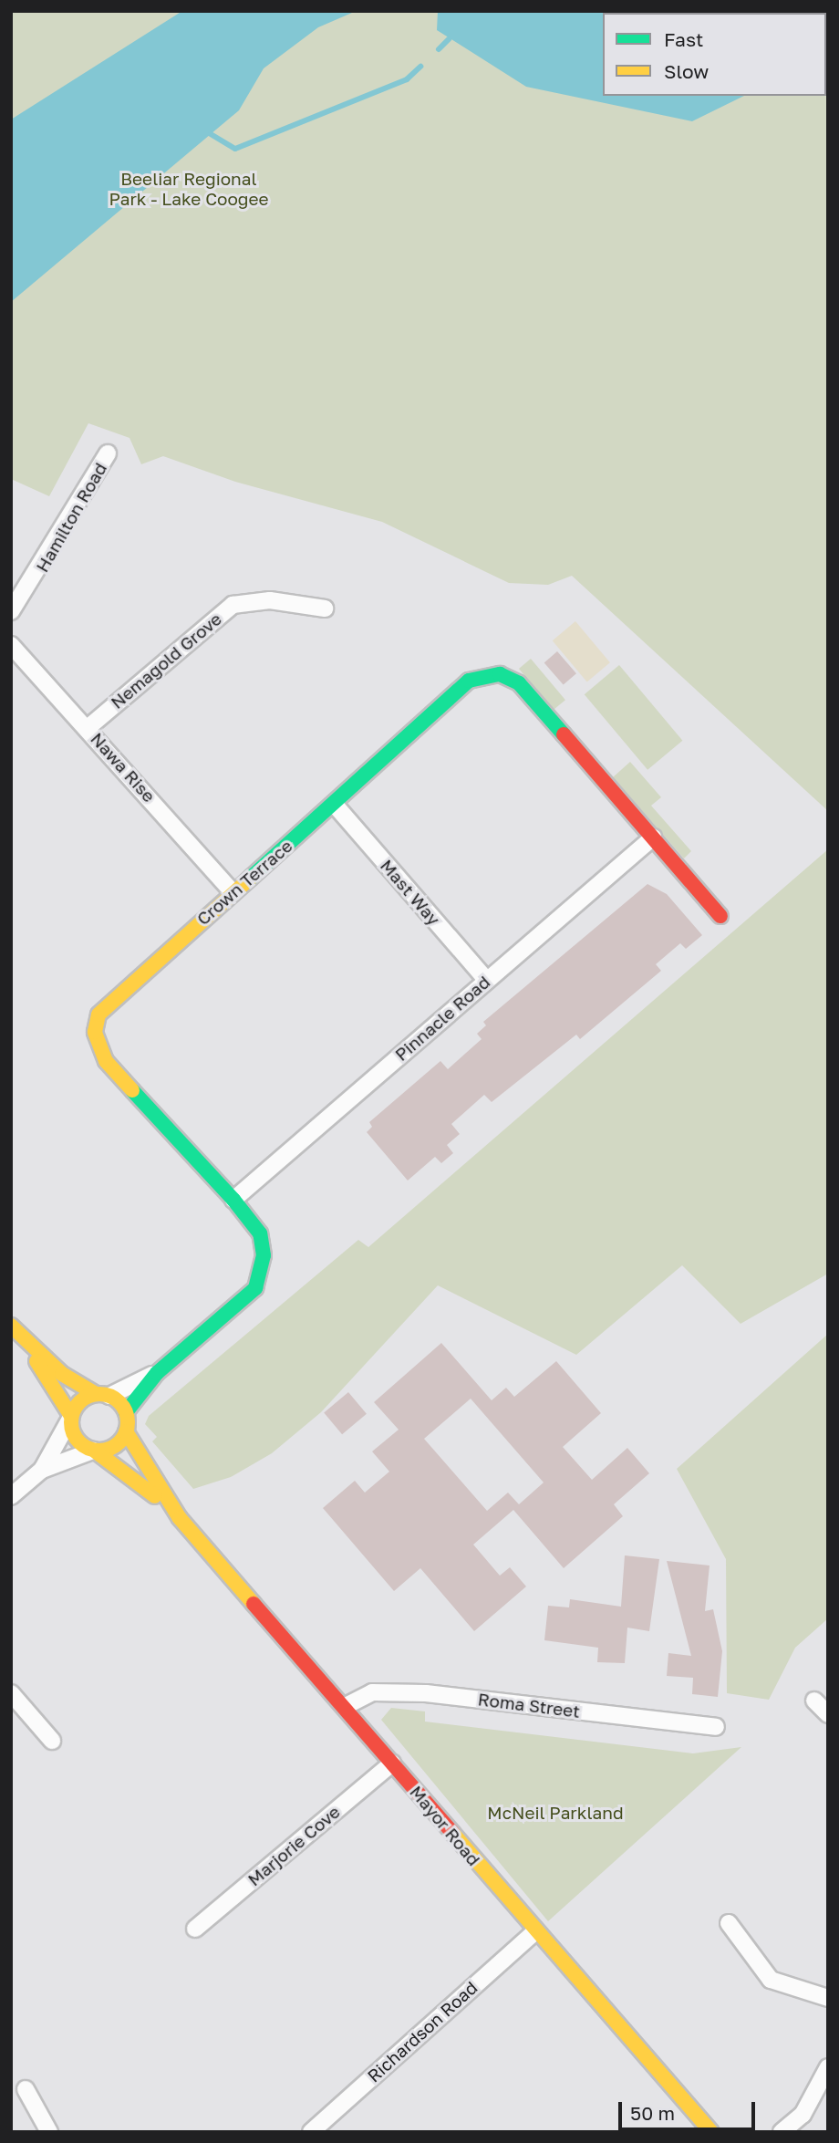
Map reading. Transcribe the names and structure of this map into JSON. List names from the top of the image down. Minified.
{"streets":{"main road":["Crown Terrace","Mayor Road"],"street":["Hamilton Road","Nemagold Grove","Nawa Rise","Mast Way","Pinnacle Road","Roma Street","Marjorie Cove","Richardson Road"]},"crossings":[["Nemagold Grove","Nawa Rise"],["Nawa Rise","Crown Terrace"],["Crown Terrace","Mast Way"],["Crown Terrace","Pinnacle Road"],["Crown Terrace","Mayor Road"],["Mast Way","Pinnacle Road"],["Roma Street","Mayor Road"],["Mayor Road","Marjorie Cove"],["Mayor Road","Richardson Road"]],"parks":["Beeliar Regional Park - Lake Coogee","McNeil Parkland"],"legend":["Fast","Slow"],"scale_bar":"50 m"}
